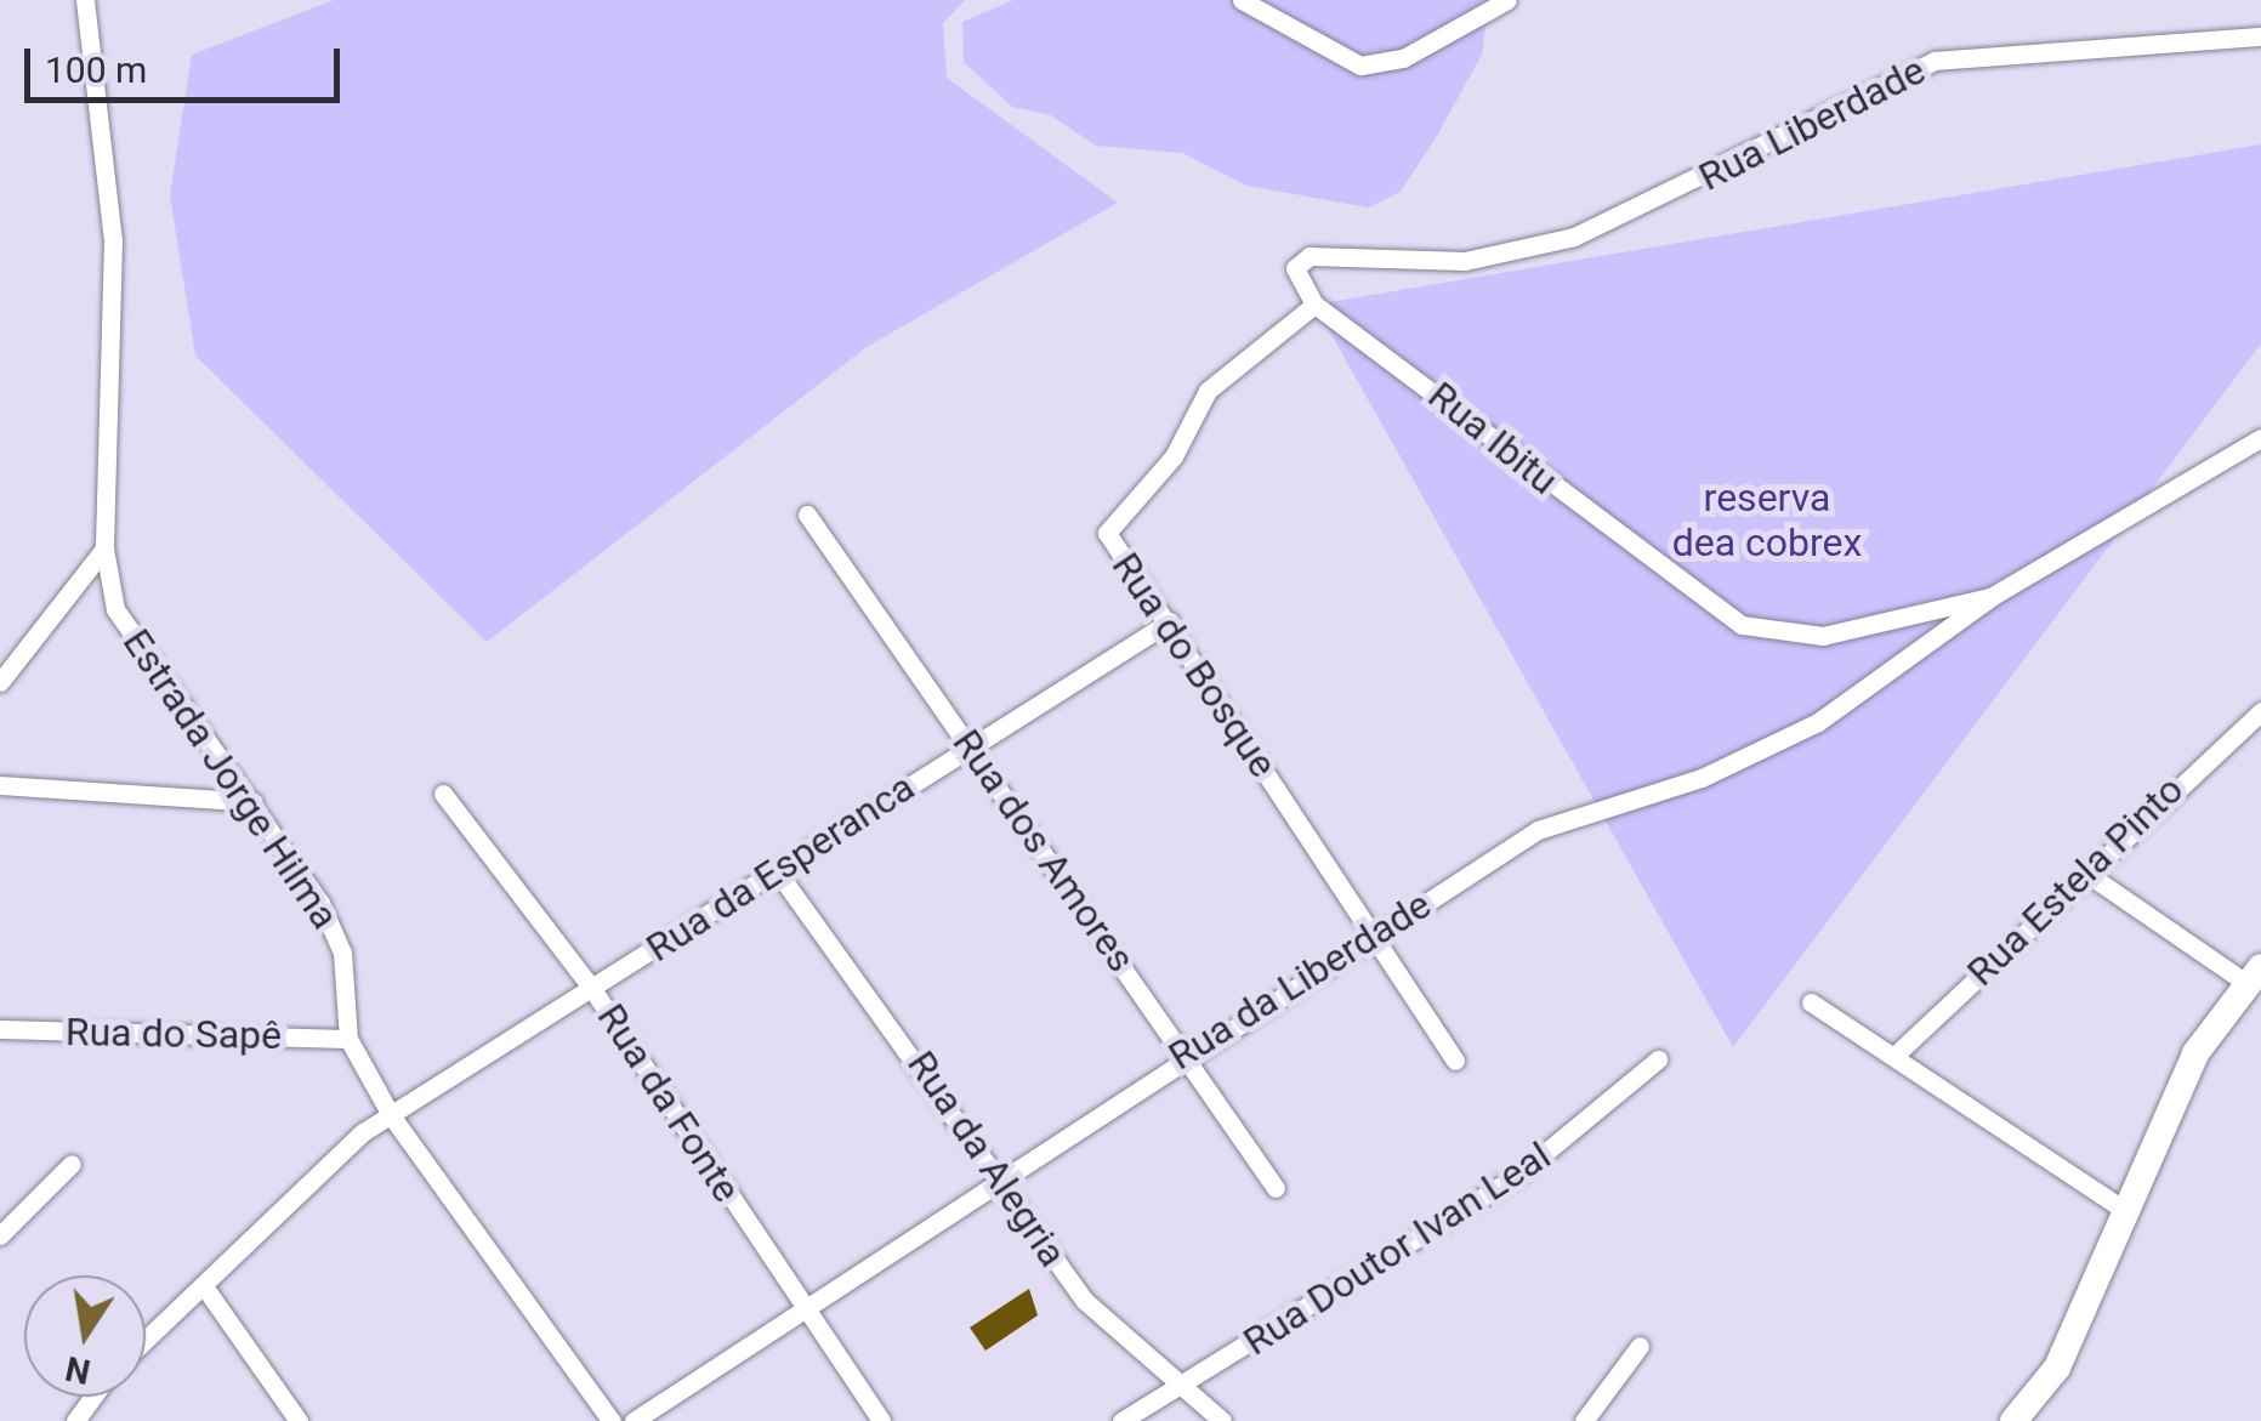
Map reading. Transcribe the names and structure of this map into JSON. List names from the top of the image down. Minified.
{"streets":{"street":["Rua Liberdade","Rua Ibitu","Rua do Bosque","Estrada Jorge Hilma","Rua dos Amores","Rua da Esperanca","Rua Estela Pinto","Rua da Liberdade","Rua do Sapê","Rua da Fonte","Rua da Alegria","Rua Doutor Ivan Leal"]},"crossings":[["Rua Liberdade","Rua Ibitu"],["Rua Liberdade","Rua do Bosque"],["Rua Ibitu","Rua do Bosque"],["Rua Ibitu","Rua da Liberdade"],["Rua do Bosque","Rua da Esperanca"],["Rua do Bosque","Rua da Liberdade"],["Estrada Jorge Hilma","Rua da Esperanca"],["Estrada Jorge Hilma","Rua do Sapê"],["Rua dos Amores","Rua da Esperanca"],["Rua dos Amores","Rua da Liberdade"],["Rua da Esperanca","Rua da Fonte"],["Rua da Esperanca","Rua da Alegria"],["Rua da Liberdade","Rua da Fonte"],["Rua da Liberdade","Rua da Alegria"],["Rua da Alegria","Rua Doutor Ivan Leal"]],"parks":["reserva dea cobrex"],"scale_bar":"100 m","north":"bottom"}
